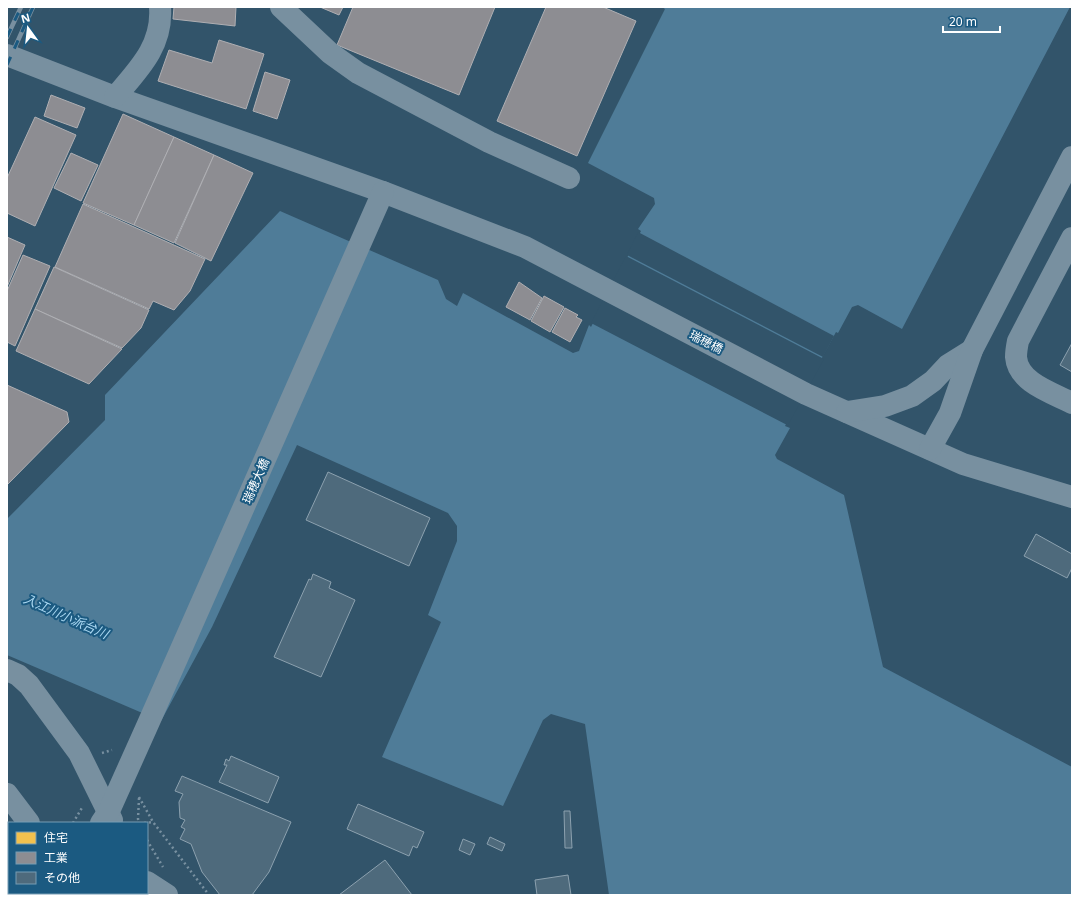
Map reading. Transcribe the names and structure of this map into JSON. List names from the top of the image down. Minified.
{"streets":{"street":["瑞穂橋","瑞穂大橋"]},"crossings":[["瑞穂橋","瑞穂大橋"]],"water":["入江川小派台川"],"legend":["住宅","工業","その他"],"scale_bar":"20 m","north":"top"}
